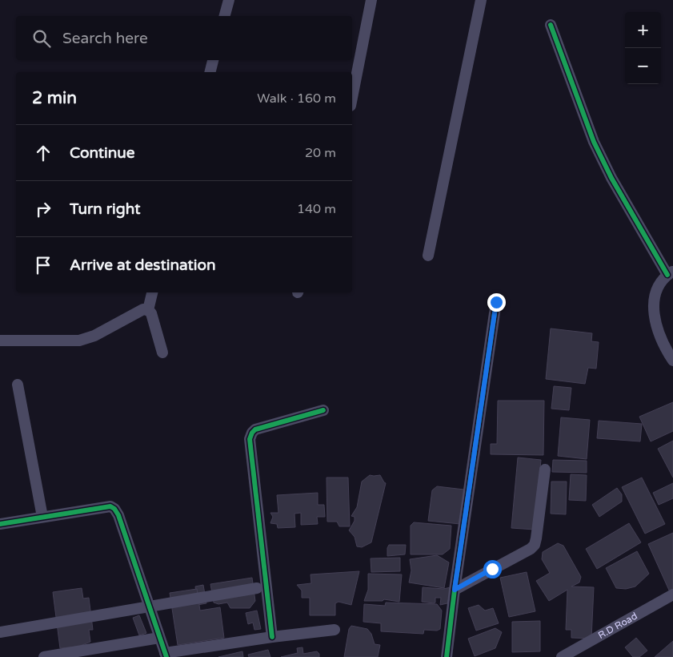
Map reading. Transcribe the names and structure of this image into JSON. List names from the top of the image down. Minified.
{"streets":{"street":["R.D Road"]},"page":{"map_buttons":["+","−"],"search":"Search here","heading":["2 min","Walk · 160 m"],"list":[["Continue","20 m"],["Turn right","140 m"],"Arrive at destination"]}}
